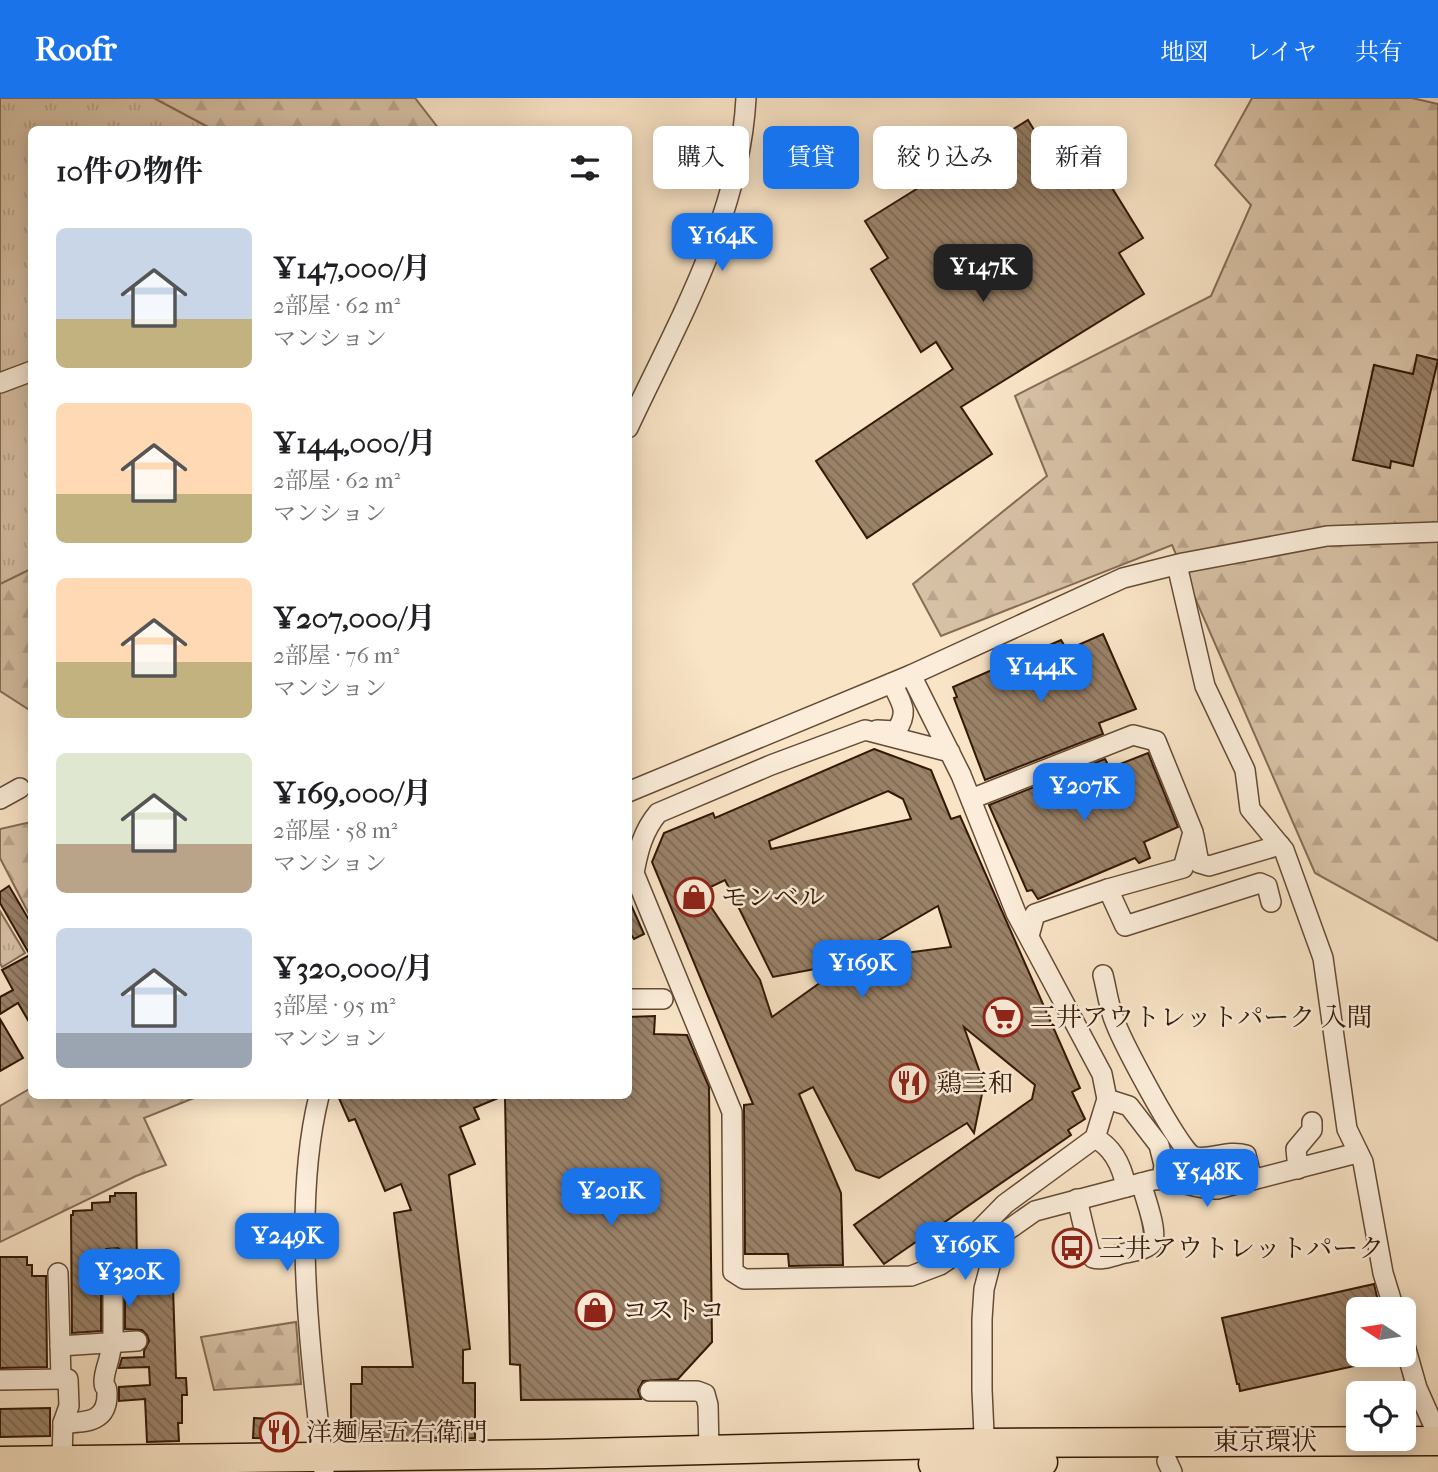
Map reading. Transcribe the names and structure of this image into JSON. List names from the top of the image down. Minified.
{"streets":{"highway":["東京環状"]},"places":{"shop":["モンベル","コストコ"],"supermarket":["三井アウトレットパーク 入間"],"restaurant":["鶏三和","洋麺屋五右衛門"],"bus stop":["三井アウトレットパーク"]},"north":"left","page":{"header":"Roofr","nav":["地図","レイヤ","共有"],"chip":["購入","賃貸","絞り込み","新着"],"heading":"10件の物件","list":[{"name":"¥147,000/月","note":"2部屋 · 62 m² · マンション"},{"name":"¥144,000/月","note":"2部屋 · 62 m² · マンション"},{"name":"¥207,000/月","note":"2部屋 · 76 m² · マンション"},{"name":"¥169,000/月","note":"2部屋 · 58 m² · マンション"},{"name":"¥320,000/月","note":"3部屋 · 95 m² · マンション"}],"price":["¥164K","¥147K","¥144K","¥207K","¥169K","¥548K","¥201K","¥249K","¥169K","¥320K"]}}
